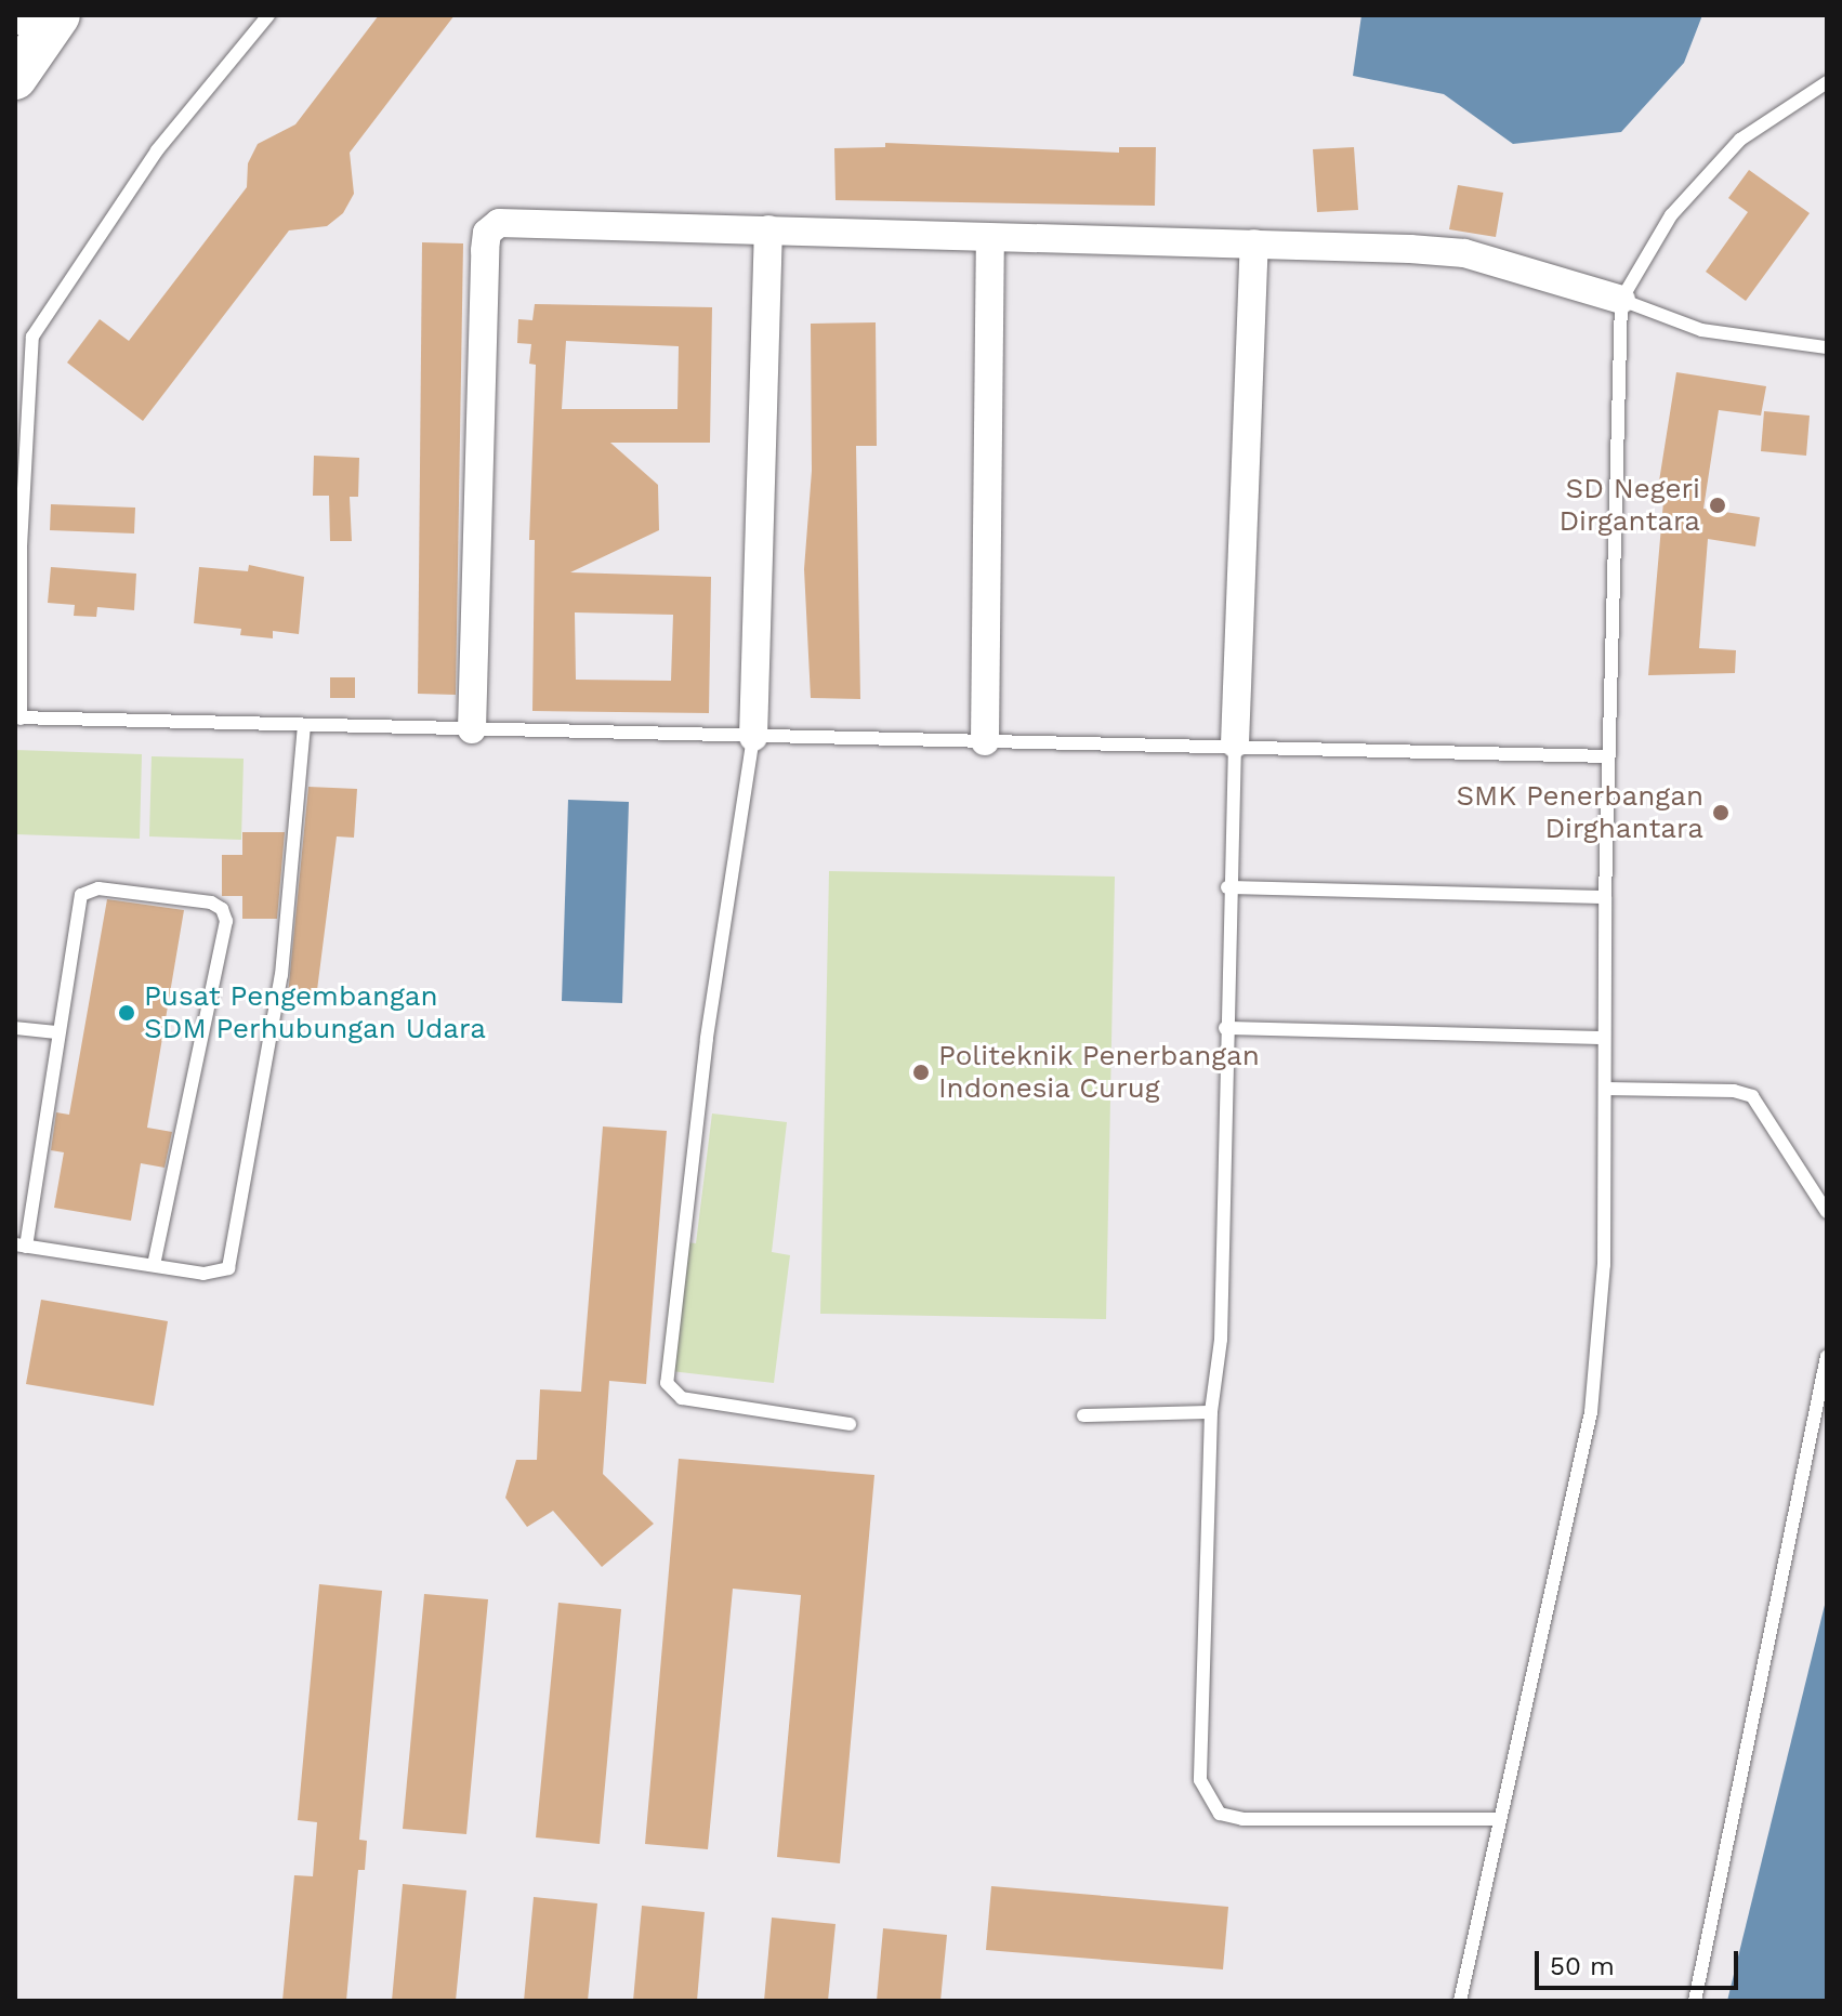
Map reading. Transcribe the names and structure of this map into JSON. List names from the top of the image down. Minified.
{"places":["SD Negeri Dirgantara","SMK Penerbangan Dirghantara","Pusat Pengembangan SDM Perhubungan Udara","Politeknik Penerbangan Indonesia Curug"],"scale_bar":"50 m"}
